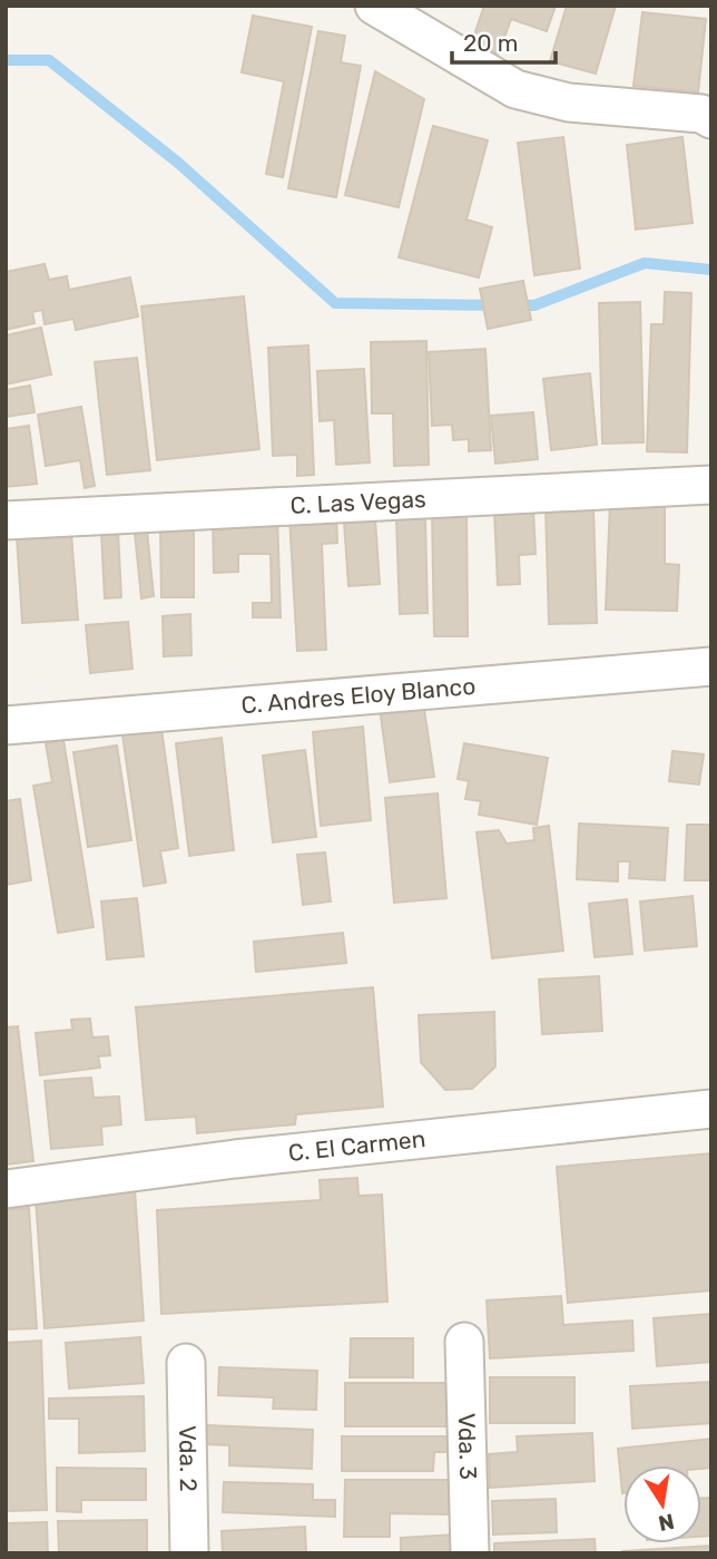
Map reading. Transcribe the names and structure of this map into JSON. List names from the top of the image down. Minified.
{"streets":{"street":["C. Las Vegas","C. Andres Eloy Blanco","C. El Carmen","Vda. 3","Vda. 2"]},"scale_bar":"20 m","north":"bottom"}
